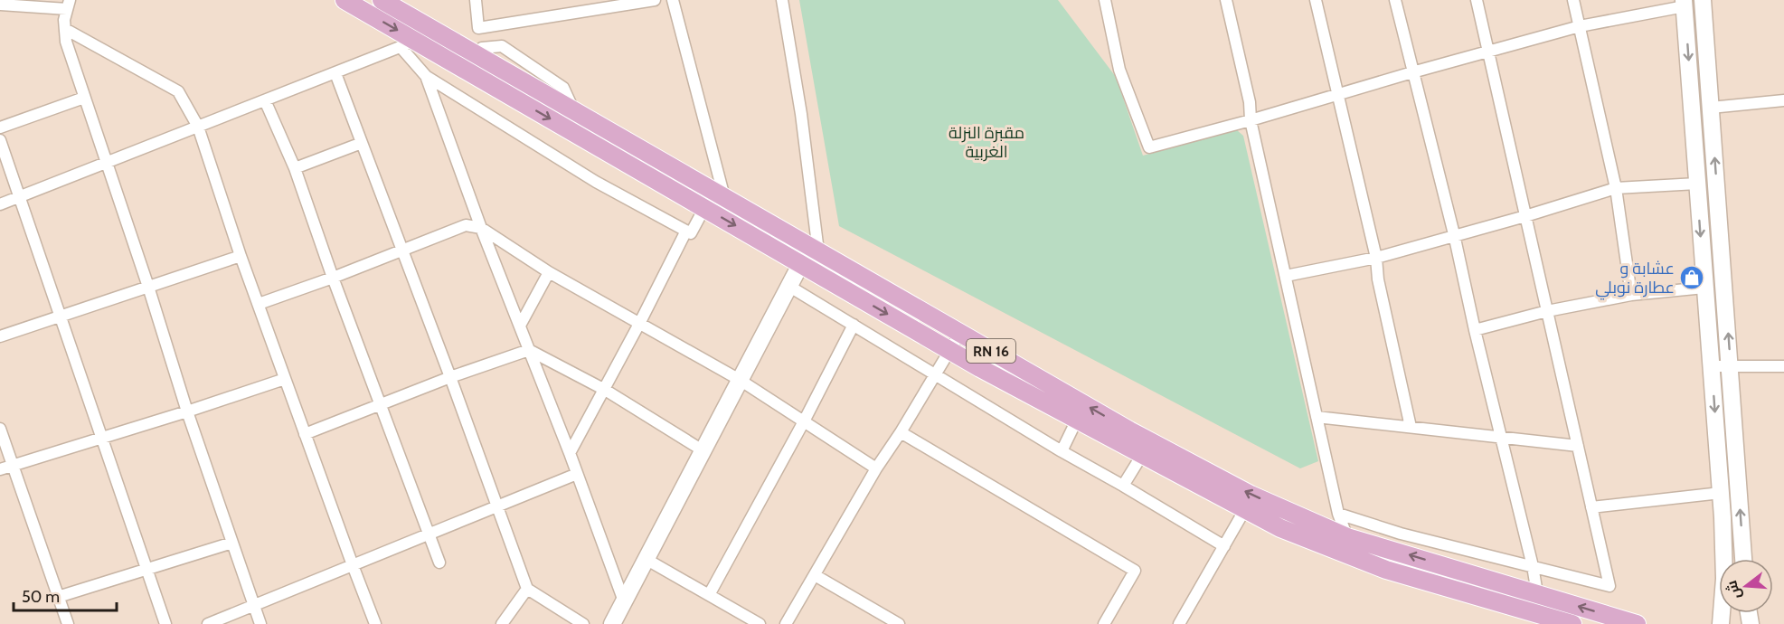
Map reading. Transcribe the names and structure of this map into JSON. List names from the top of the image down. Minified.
{"streets":{"main road":["RN 16"]},"parks":["مقبرة النزلة الغربية"],"places":{"shop":["عشابة و عطارة نوبلي"]},"scale_bar":"50 m","north":"left"}
